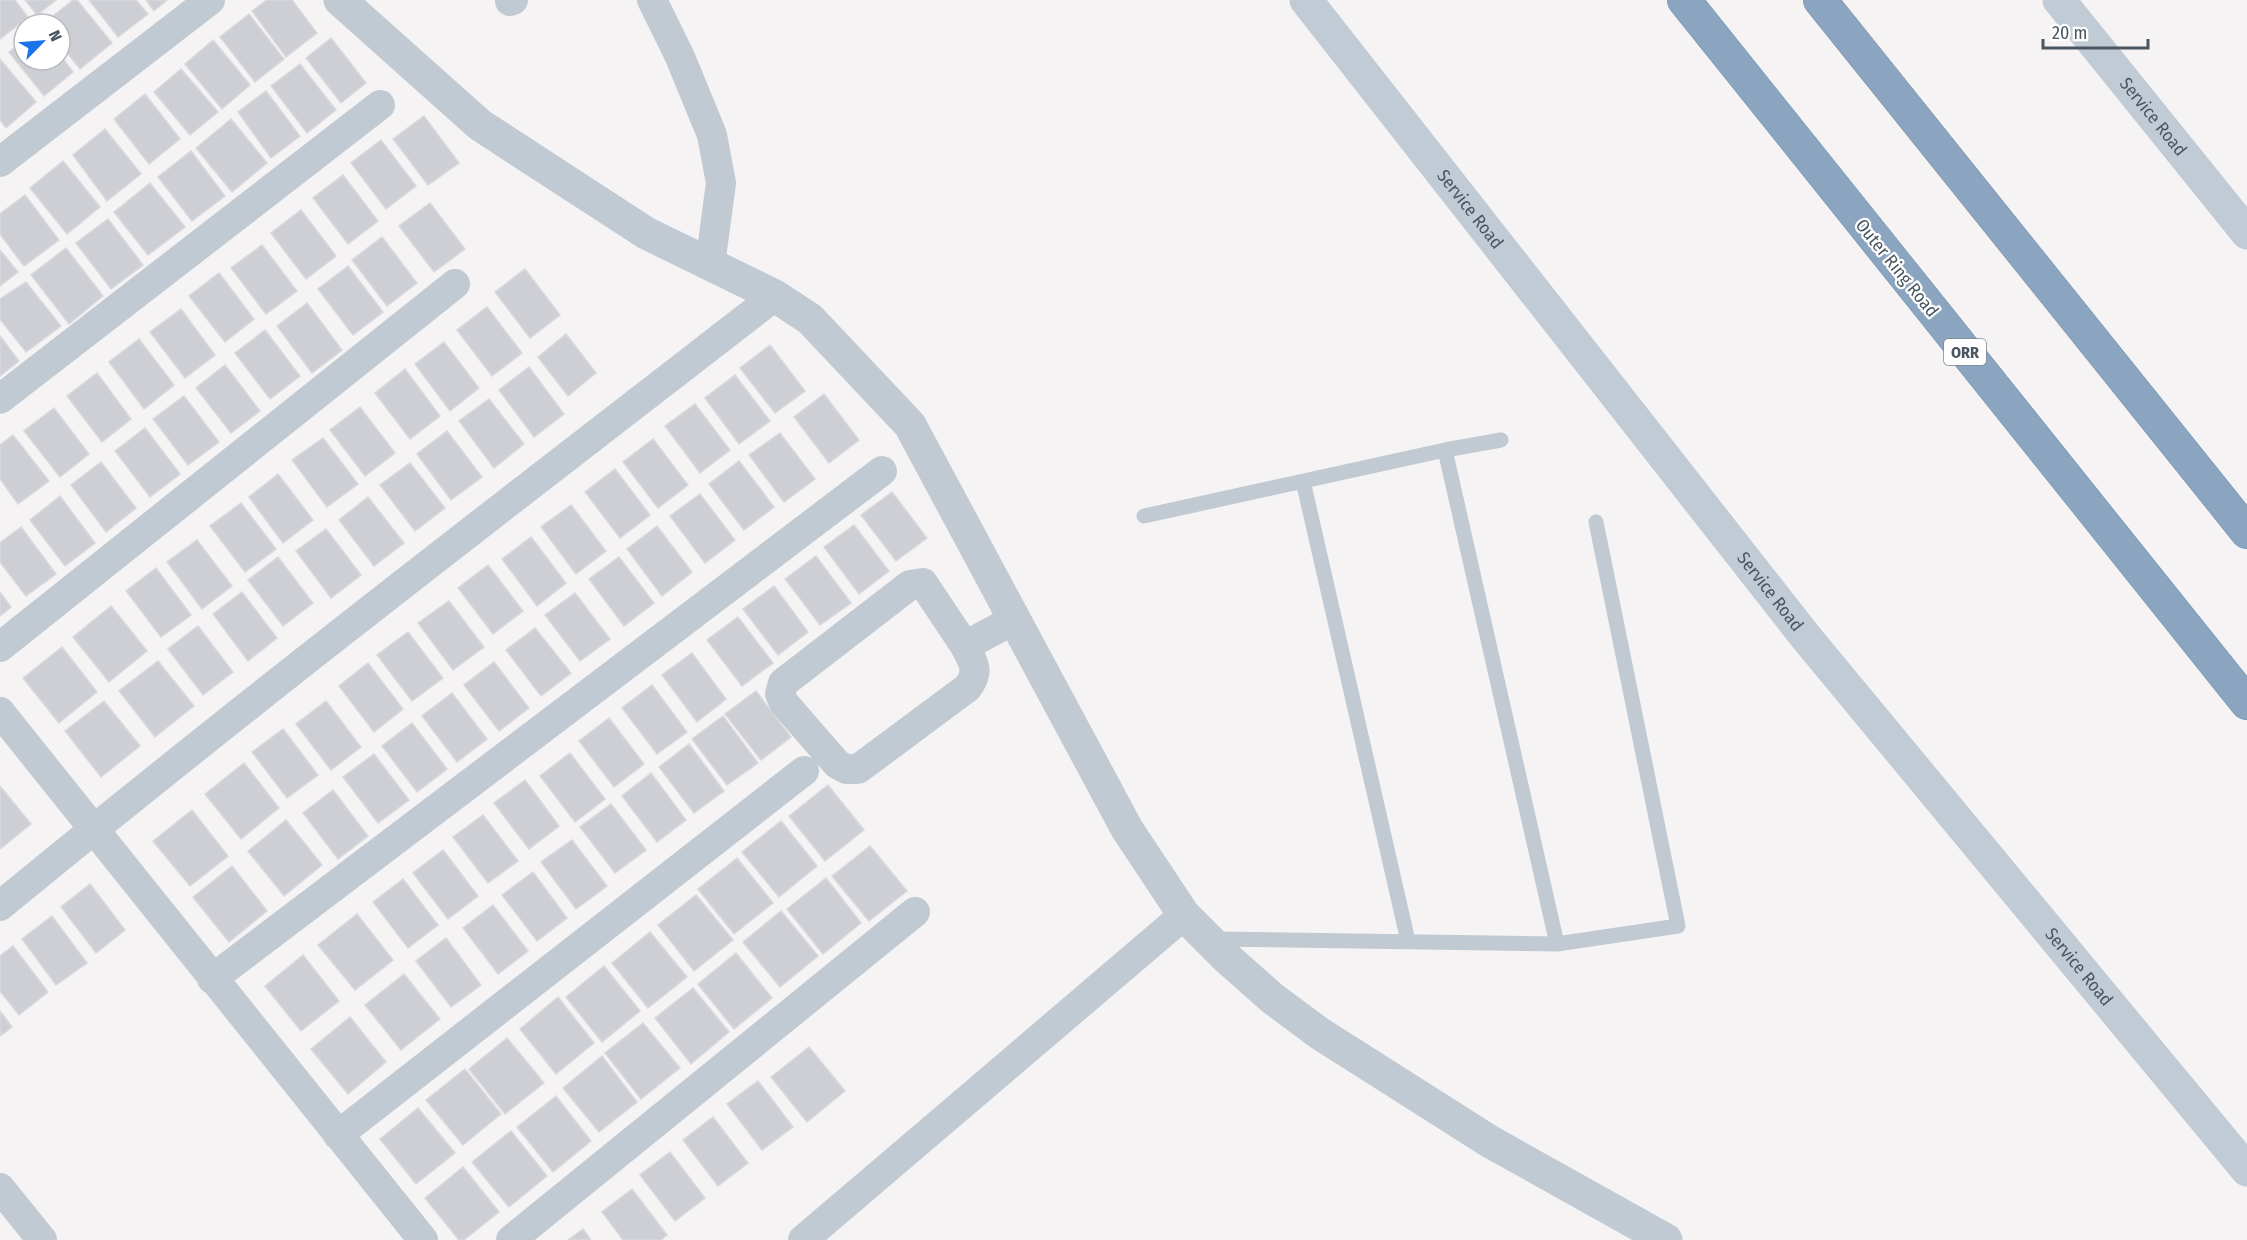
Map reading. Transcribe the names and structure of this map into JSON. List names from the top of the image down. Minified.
{"streets":{"highway":["Outer Ring Road","ORR"],"main road":["Service Road"]},"scale_bar":"20 m","north":"top right"}
